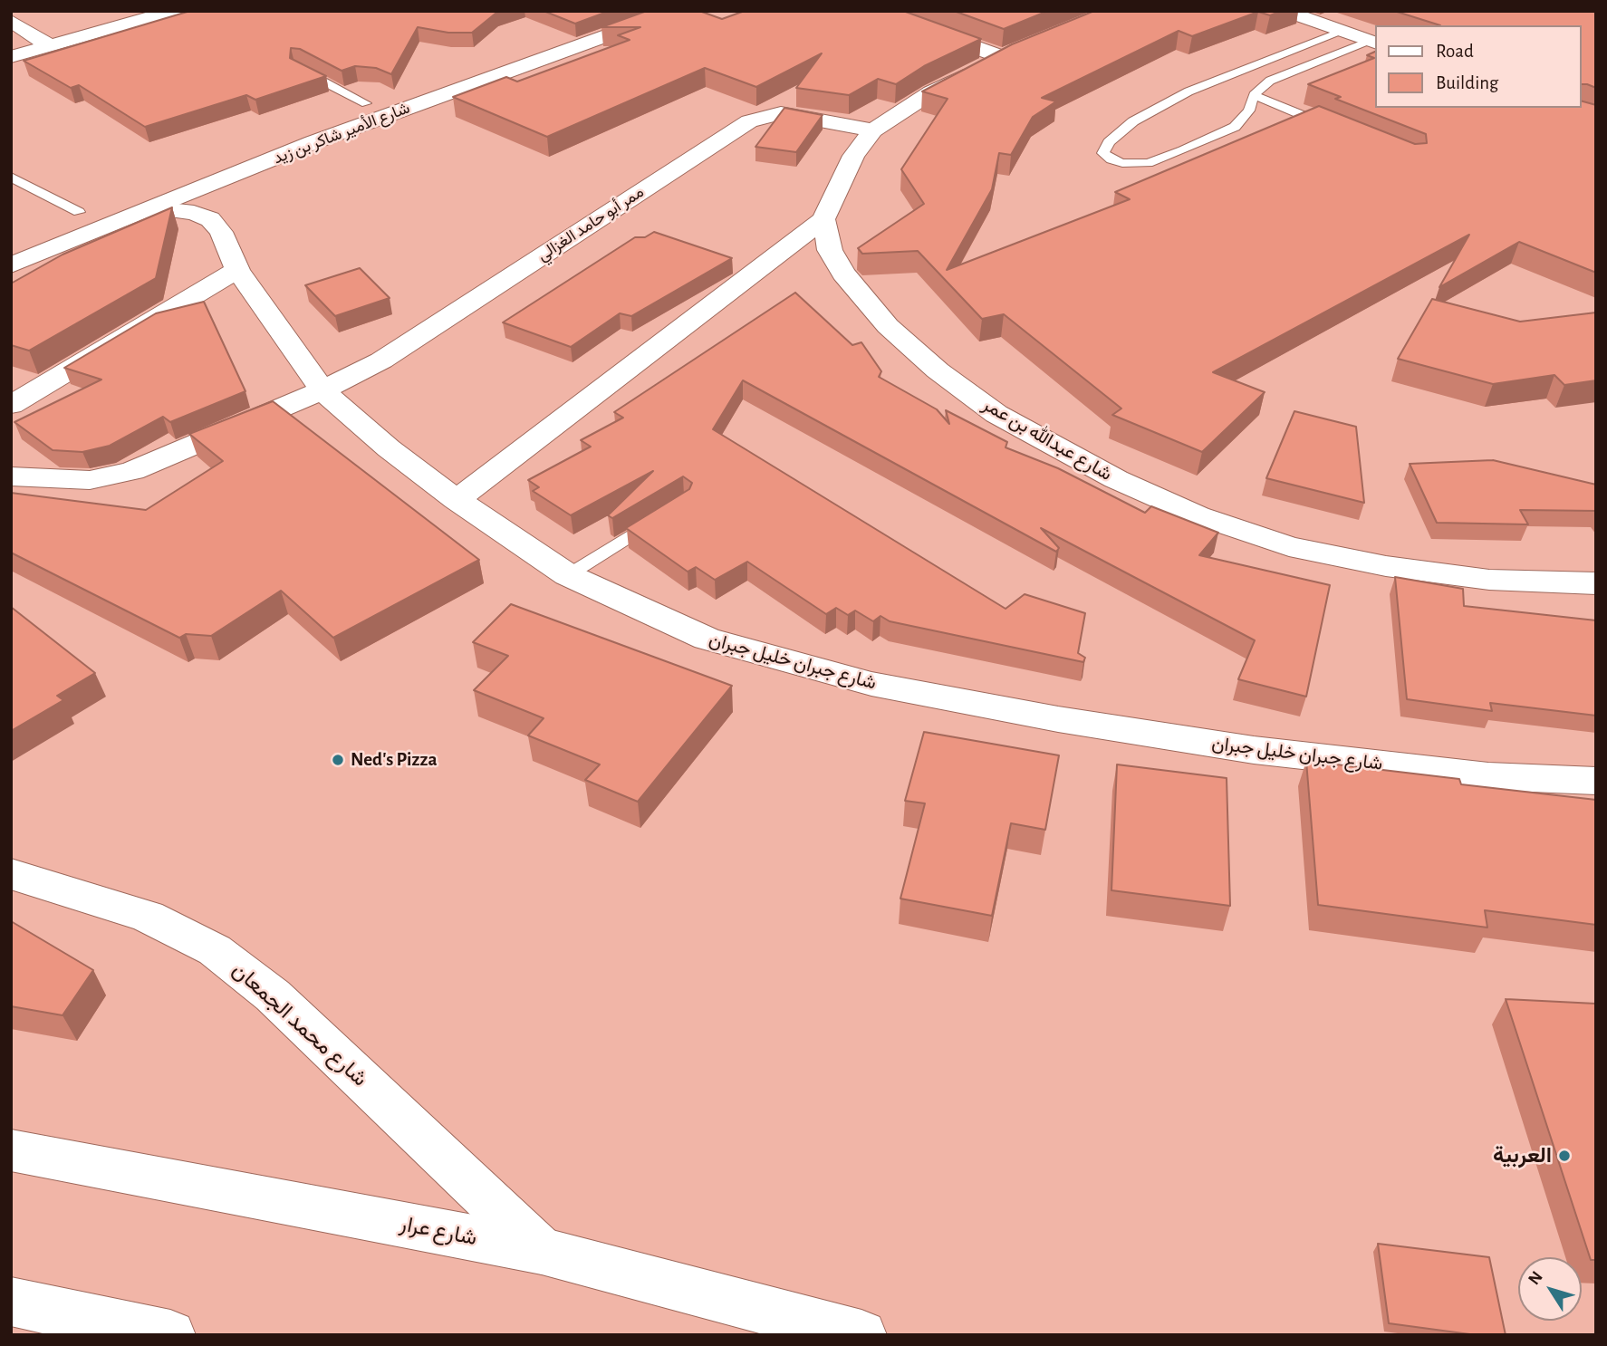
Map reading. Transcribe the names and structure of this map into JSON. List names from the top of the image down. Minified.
{"streets":{"street":["شارع الأمير شاكر بن زيد","ممر أبو حامد الغزالي","شارع عبدالله بن عمر","شارع جبران خليل جبران","شارع محمد الجمعان","شارع عرار"]},"crossings":[["شارع الأمير شاكر بن زيد","شارع جبران خليل جبران"],["ممر أبو حامد الغزالي","شارع جبران خليل جبران"],["شارع محمد الجمعان","شارع عرار"]],"places":["Ned's Pizza","العربية"],"legend":["Road","Building"],"north":"top left"}
